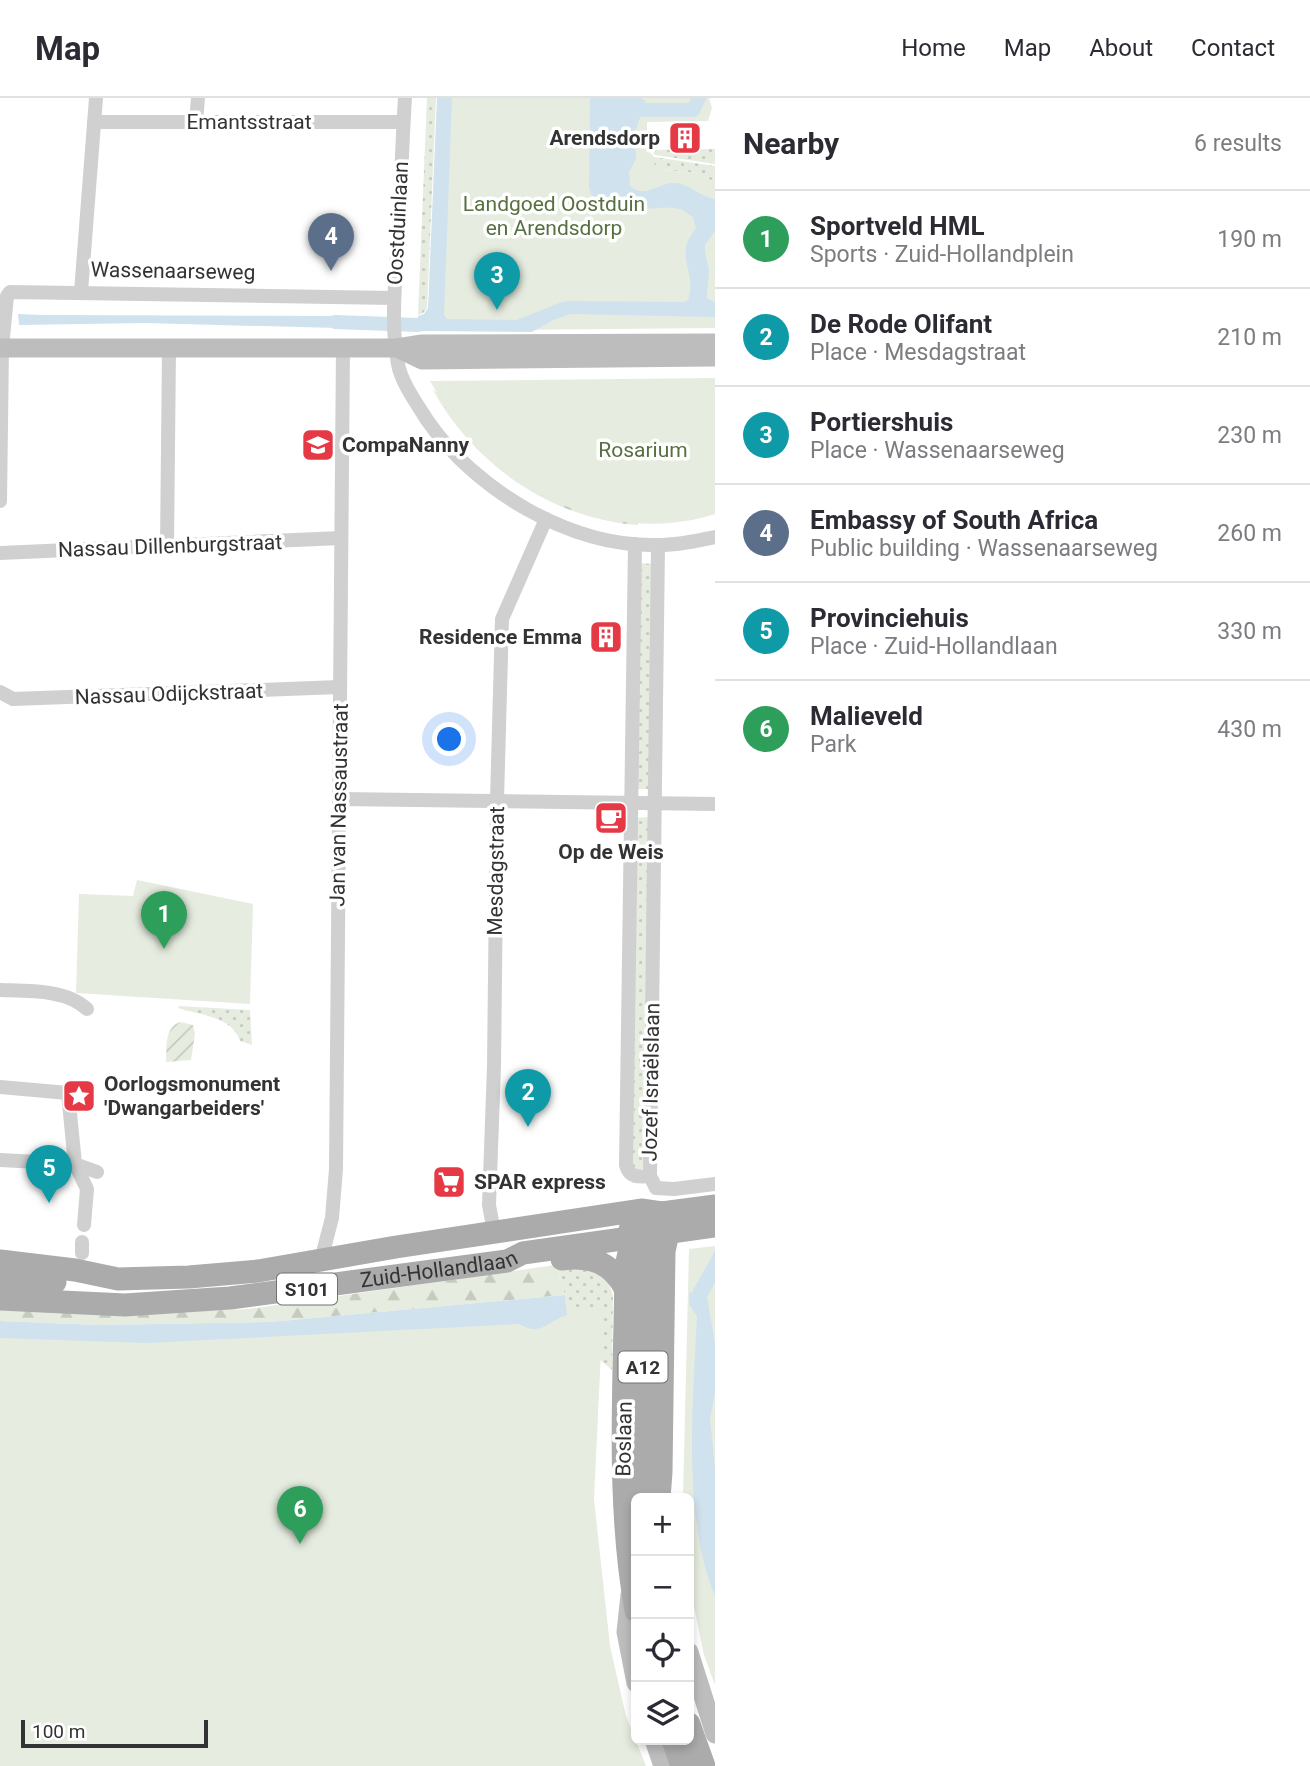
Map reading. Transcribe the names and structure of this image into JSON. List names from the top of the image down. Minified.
{"streets":{"main road":["Zuid-Hollandlaan","S101","A12","Boslaan"],"street":["Emantsstraat","Oostduinlaan","Wassenaarseweg","Nassau Dillenburgstraat","Nassau Odijckstraat","Jan van Nassaustraat","Mesdagstraat","Jozef Israëlslaan"]},"crossings":[["Emantsstraat","Oostduinlaan"],["Oostduinlaan","Wassenaarseweg"],["Oostduinlaan","Mesdagstraat"],["Oostduinlaan","Jozef Israëlslaan"],["Nassau Dillenburgstraat","Jan van Nassaustraat"],["Nassau Odijckstraat","Jan van Nassaustraat"],["Jan van Nassaustraat","Zuid-Hollandlaan"],["Mesdagstraat","Zuid-Hollandlaan"],["Zuid-Hollandlaan","S101"],["Zuid-Hollandlaan","Boslaan"],["S101","Boslaan"],["A12","Boslaan"]],"parks":["Landgoed Oostduin en Arendsdorp","Rosarium"],"places":{"building":["Arendsdorp","Residence Emma"],"school or university":["CompaNanny"],"cafe":["Op de Weis"],"place":["Oorlogsmonument 'Dwangarbeiders'"],"supermarket":["SPAR express"]},"scale_bar":"100 m","page":{"header":"Map","nav":["Home","Map","About","Contact"],"heading":["Nearby","6 results"],"list":[{"mark":"1","name":"Sportveld HML","note":"Sports · Zuid-Hollandplein","value":"190 m"},{"mark":"2","name":"De Rode Olifant","note":"Place · Mesdagstraat","value":"210 m"},{"mark":"3","name":"Portiershuis","note":"Place · Wassenaarseweg","value":"230 m"},{"mark":"4","name":"Embassy of South Africa","note":"Public building · Wassenaarseweg","value":"260 m"},{"mark":"5","name":"Provinciehuis","note":"Place · Zuid-Hollandlaan","value":"330 m"},{"mark":"6","name":"Malieveld","note":"Park","value":"430 m"}],"pins":["4","3","1","2","5","6"],"map_buttons":["+","−"],"scale":"100 m"}}
